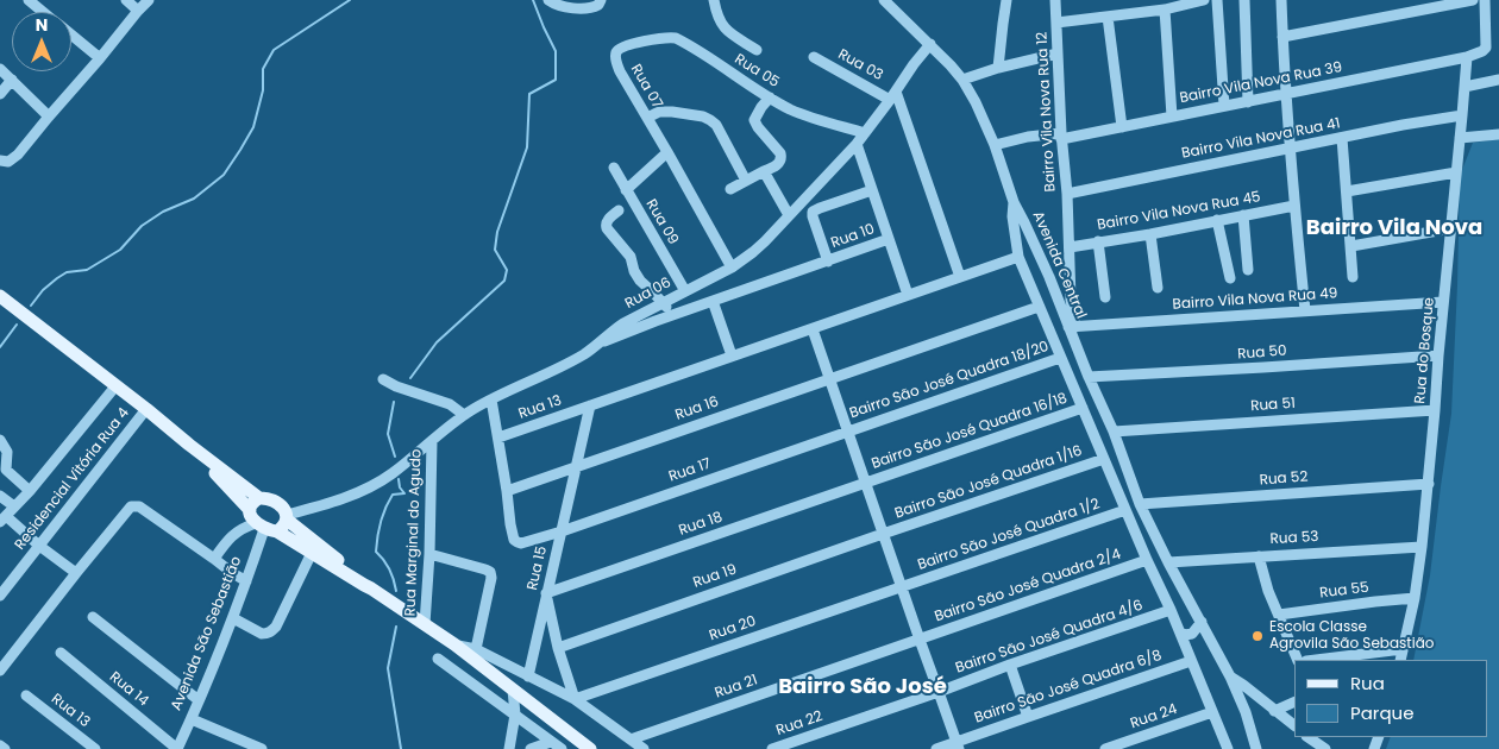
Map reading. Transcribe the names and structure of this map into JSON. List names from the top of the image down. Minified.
{"streets":{"main road":["Avenida São Sebastião"],"street":["Rua 03","Rua 05","Bairro Vila Nova Rua 39","Rua 07","Bairro Vila Nova Rua 12","Bairro Vila Nova Rua 41","Bairro Vila Nova Rua 45","Rua 09","Rua 10","Avenida Central","Rua 06","Bairro Vila Nova Rua 49","Rua do Bosque","Rua 50","Bairro São José Quadra 18/20","Rua 51","Rua 13","Rua 16","Bairro São José Quadra 16/18","Rua 17","Residencial Vitória Rua 4","Rua 52","Bairro São José Quadra 1/16","Rua 18","Rua Marginal do Agudo","Bairro São José Quadra 1/2","Rua 53","Rua 15","Rua 19","Bairro São José Quadra 2/4","Rua 55","Rua 20","Bairro São José Quadra 4/6","Rua 21","Bairro São José Quadra 6/8","Rua 14","Rua 24","Rua 22"]},"crossings":[["Rua 03","Rua 06"],["Rua 05","Rua 07"],["Rua 05","Rua 06"],["Bairro Vila Nova Rua 39","Bairro Vila Nova Rua 12"],["Bairro Vila Nova Rua 39","Rua do Bosque"],["Rua 07","Rua 06"],["Bairro Vila Nova Rua 12","Bairro Vila Nova Rua 41"],["Bairro Vila Nova Rua 12","Bairro Vila Nova Rua 45"],["Bairro Vila Nova Rua 12","Avenida Central"],["Bairro Vila Nova Rua 12","Bairro Vila Nova Rua 49"],["Bairro Vila Nova Rua 41","Rua do Bosque"],["Rua 09","Rua 06"],["Avenida Central","Bairro Vila Nova Rua 49"],["Avenida Central","Rua 50"],["Avenida Central","Bairro São José Quadra 18/20"],["Avenida Central","Rua 51"],["Avenida Central","Rua 13"],["Avenida Central","Rua 16"],["Avenida Central","Bairro São José Quadra 16/18"],["Avenida Central","Rua 52"],["Avenida Central","Bairro São José Quadra 1/16"],["Avenida Central","Bairro São José Quadra 1/2"],["Avenida Central","Rua 53"],["Avenida Central","Bairro São José Quadra 2/4"],["Avenida Central","Bairro São José Quadra 4/6"],["Avenida Central","Bairro São José Quadra 6/8"],["Avenida Central","Rua 24"],["Rua 06","Rua Marginal do Agudo"],["Rua 06","Avenida São Sebastião"],["Bairro Vila Nova Rua 49","Rua do Bosque"],["Rua do Bosque","Rua 50"],["Rua do Bosque","Rua 51"],["Rua do Bosque","Rua 52"],["Rua do Bosque","Rua 53"],["Rua do Bosque","Rua 55"],["Bairro São José Quadra 18/20","Rua 17"],["Rua 13","Rua 15"],["Rua 16","Rua 17"],["Rua 16","Rua 15"],["Bairro São José Quadra 16/18","Rua 18"],["Rua 17","Rua 15"],["Bairro São José Quadra 1/16","Rua 19"],["Rua 18","Rua 15"],["Bairro São José Quadra 1/2","Rua 20"],["Bairro São José Quadra 2/4","Rua 21"],["Avenida São Sebastião","Rua 14"],["Bairro São José Quadra 4/6","Rua 22"]],"districts":["Bairro Vila Nova","Bairro São José"],"places":["Escola Classe Agrovila São Sebastião"],"legend":["Rua","Parque"],"north":"top"}
